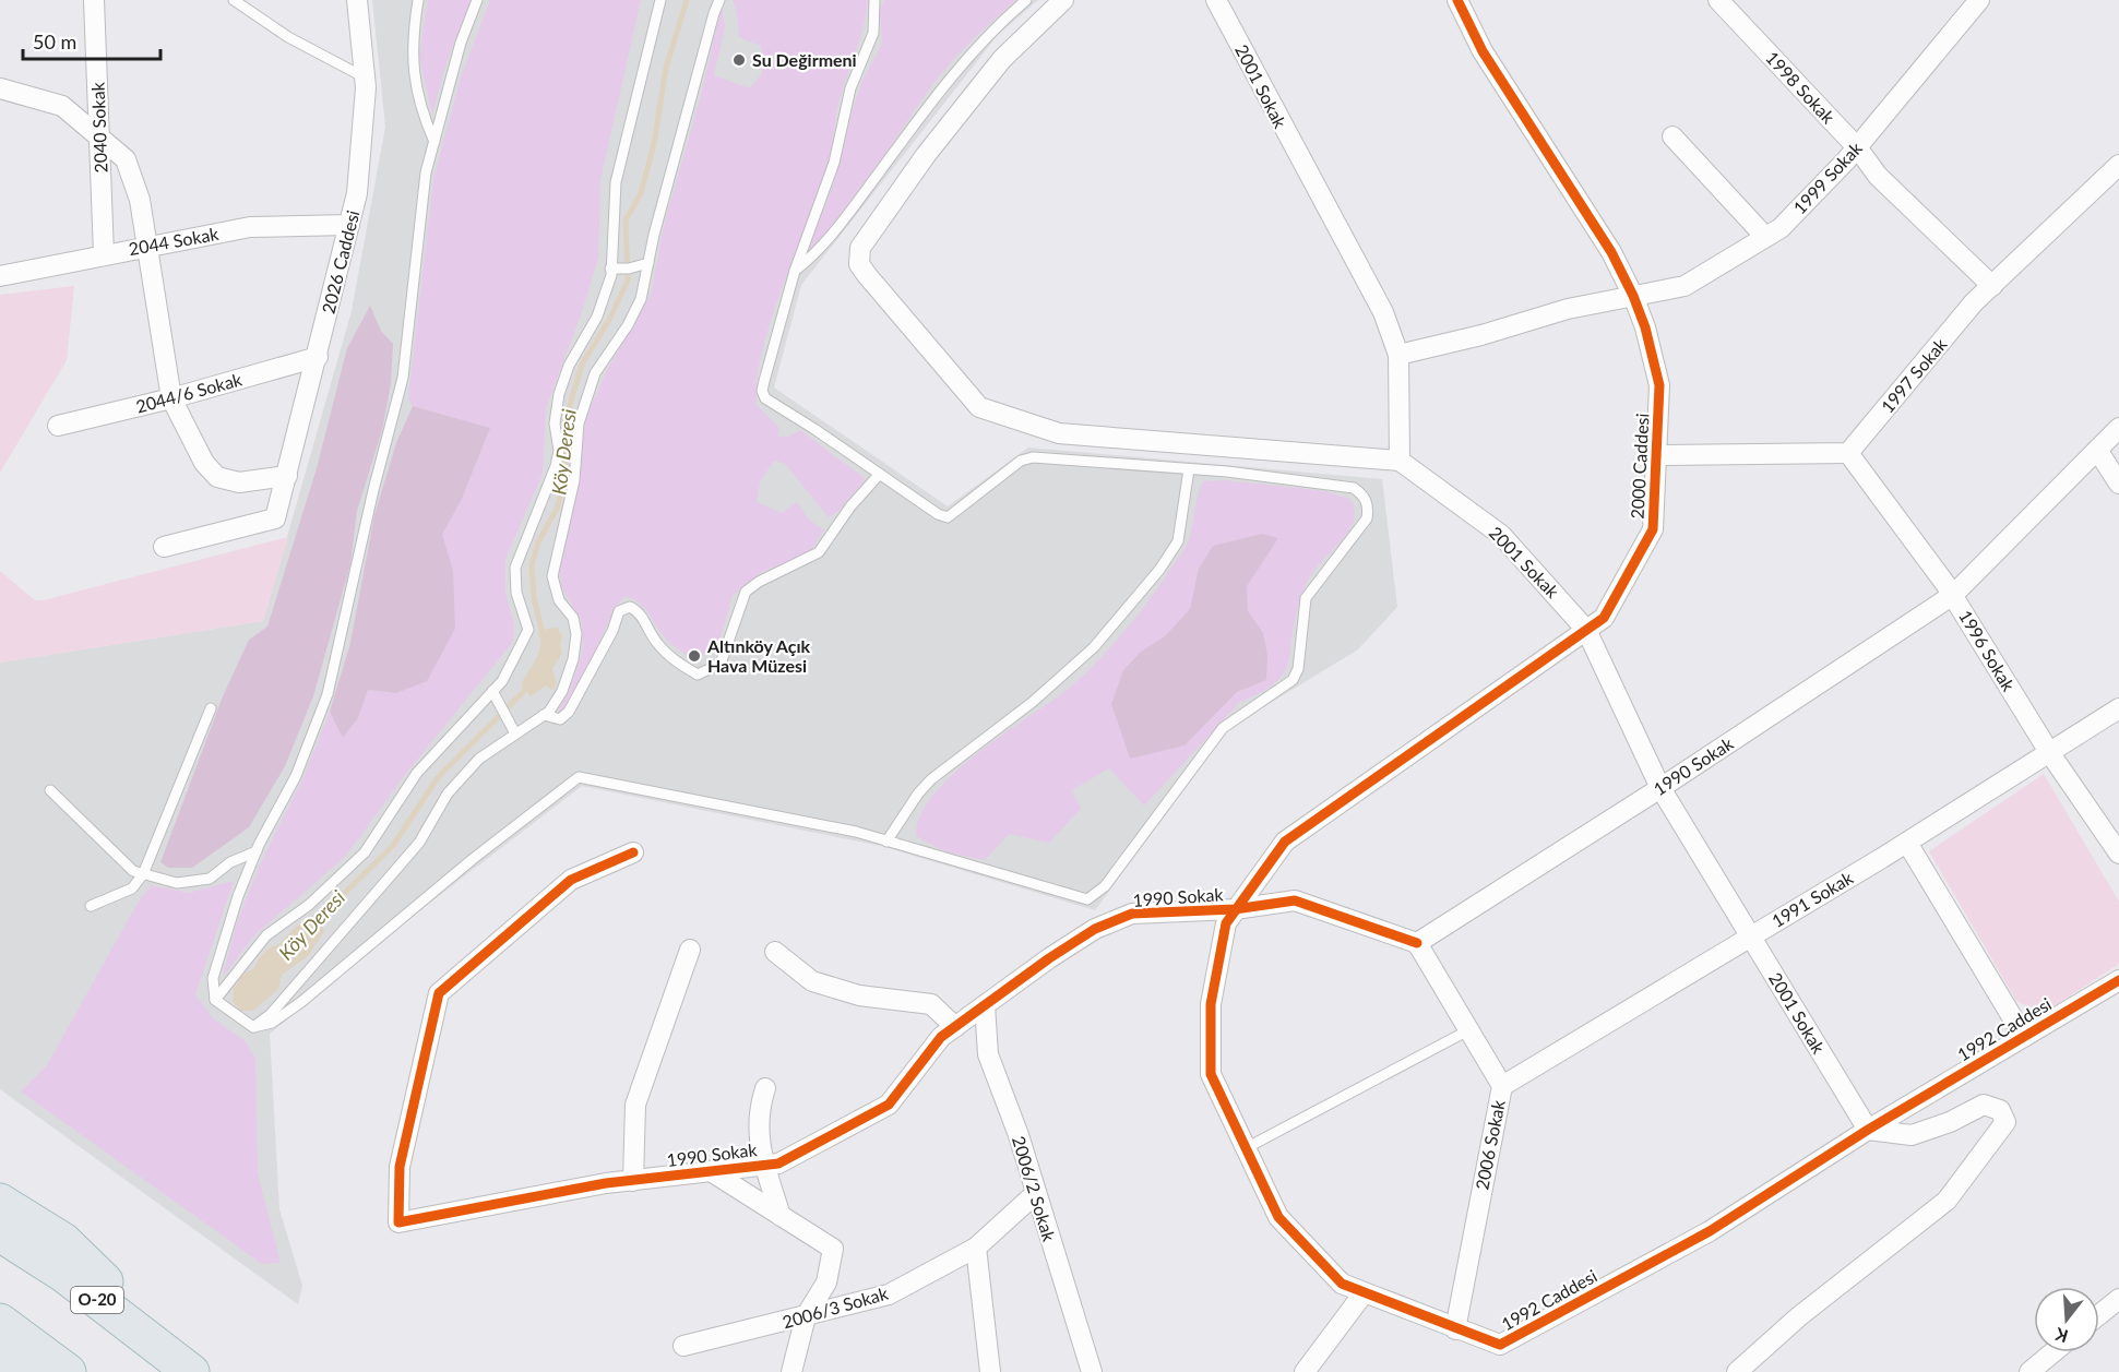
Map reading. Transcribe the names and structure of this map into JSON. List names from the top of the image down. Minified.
{"streets":{"highway":["O-20"],"street":["2001 Sokak","1998 Sokak","2040 Sokak","1999 Sokak","2044 Sokak","2026 Caddesi","1997 Sokak","2044/6 Sokak","2000 Caddesi","1996 Sokak","1990 Sokak","1991 Sokak","1992 Caddesi","2006 Sokak","2006/2 Sokak","2006/3 Sokak"]},"crossings":[["2001 Sokak","1999 Sokak"],["2001 Sokak","2000 Caddesi"],["2001 Sokak","1990 Sokak"],["2001 Sokak","1991 Sokak"],["2001 Sokak","1992 Caddesi"],["1998 Sokak","1999 Sokak"],["1998 Sokak","1997 Sokak"],["2040 Sokak","2044 Sokak"],["1999 Sokak","2000 Caddesi"],["2044 Sokak","2026 Caddesi"],["2026 Caddesi","2044/6 Sokak"],["1997 Sokak","1996 Sokak"],["2000 Caddesi","1990 Sokak"],["2000 Caddesi","1992 Caddesi"],["1996 Sokak","1990 Sokak"],["1996 Sokak","1991 Sokak"],["1990 Sokak","1992 Caddesi"],["1990 Sokak","2006 Sokak"],["1990 Sokak","2006/2 Sokak"],["1991 Sokak","2006 Sokak"],["1992 Caddesi","2006 Sokak"],["2006/2 Sokak","2006/3 Sokak"]],"water":["Köy Deresi"],"places":["Su Değirmeni","Altınköy Açık Hava Müzesi"],"scale_bar":"50 m","north":"bottom"}
